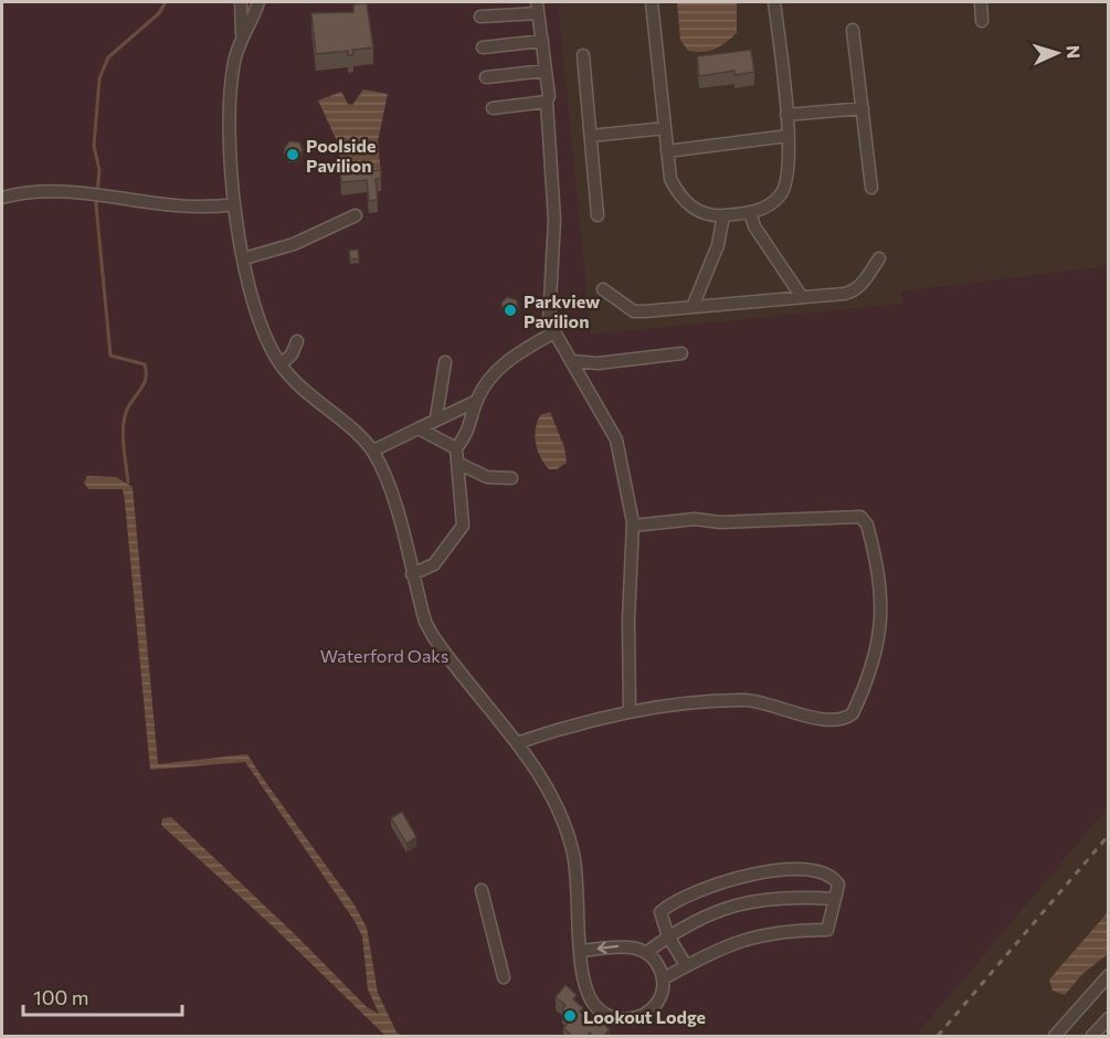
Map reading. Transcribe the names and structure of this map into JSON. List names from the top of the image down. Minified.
{"parks":["Waterford Oaks"],"places":["Poolside Pavilion","Parkview Pavilion","Lookout Lodge"],"scale_bar":"100 m","north":"right"}
